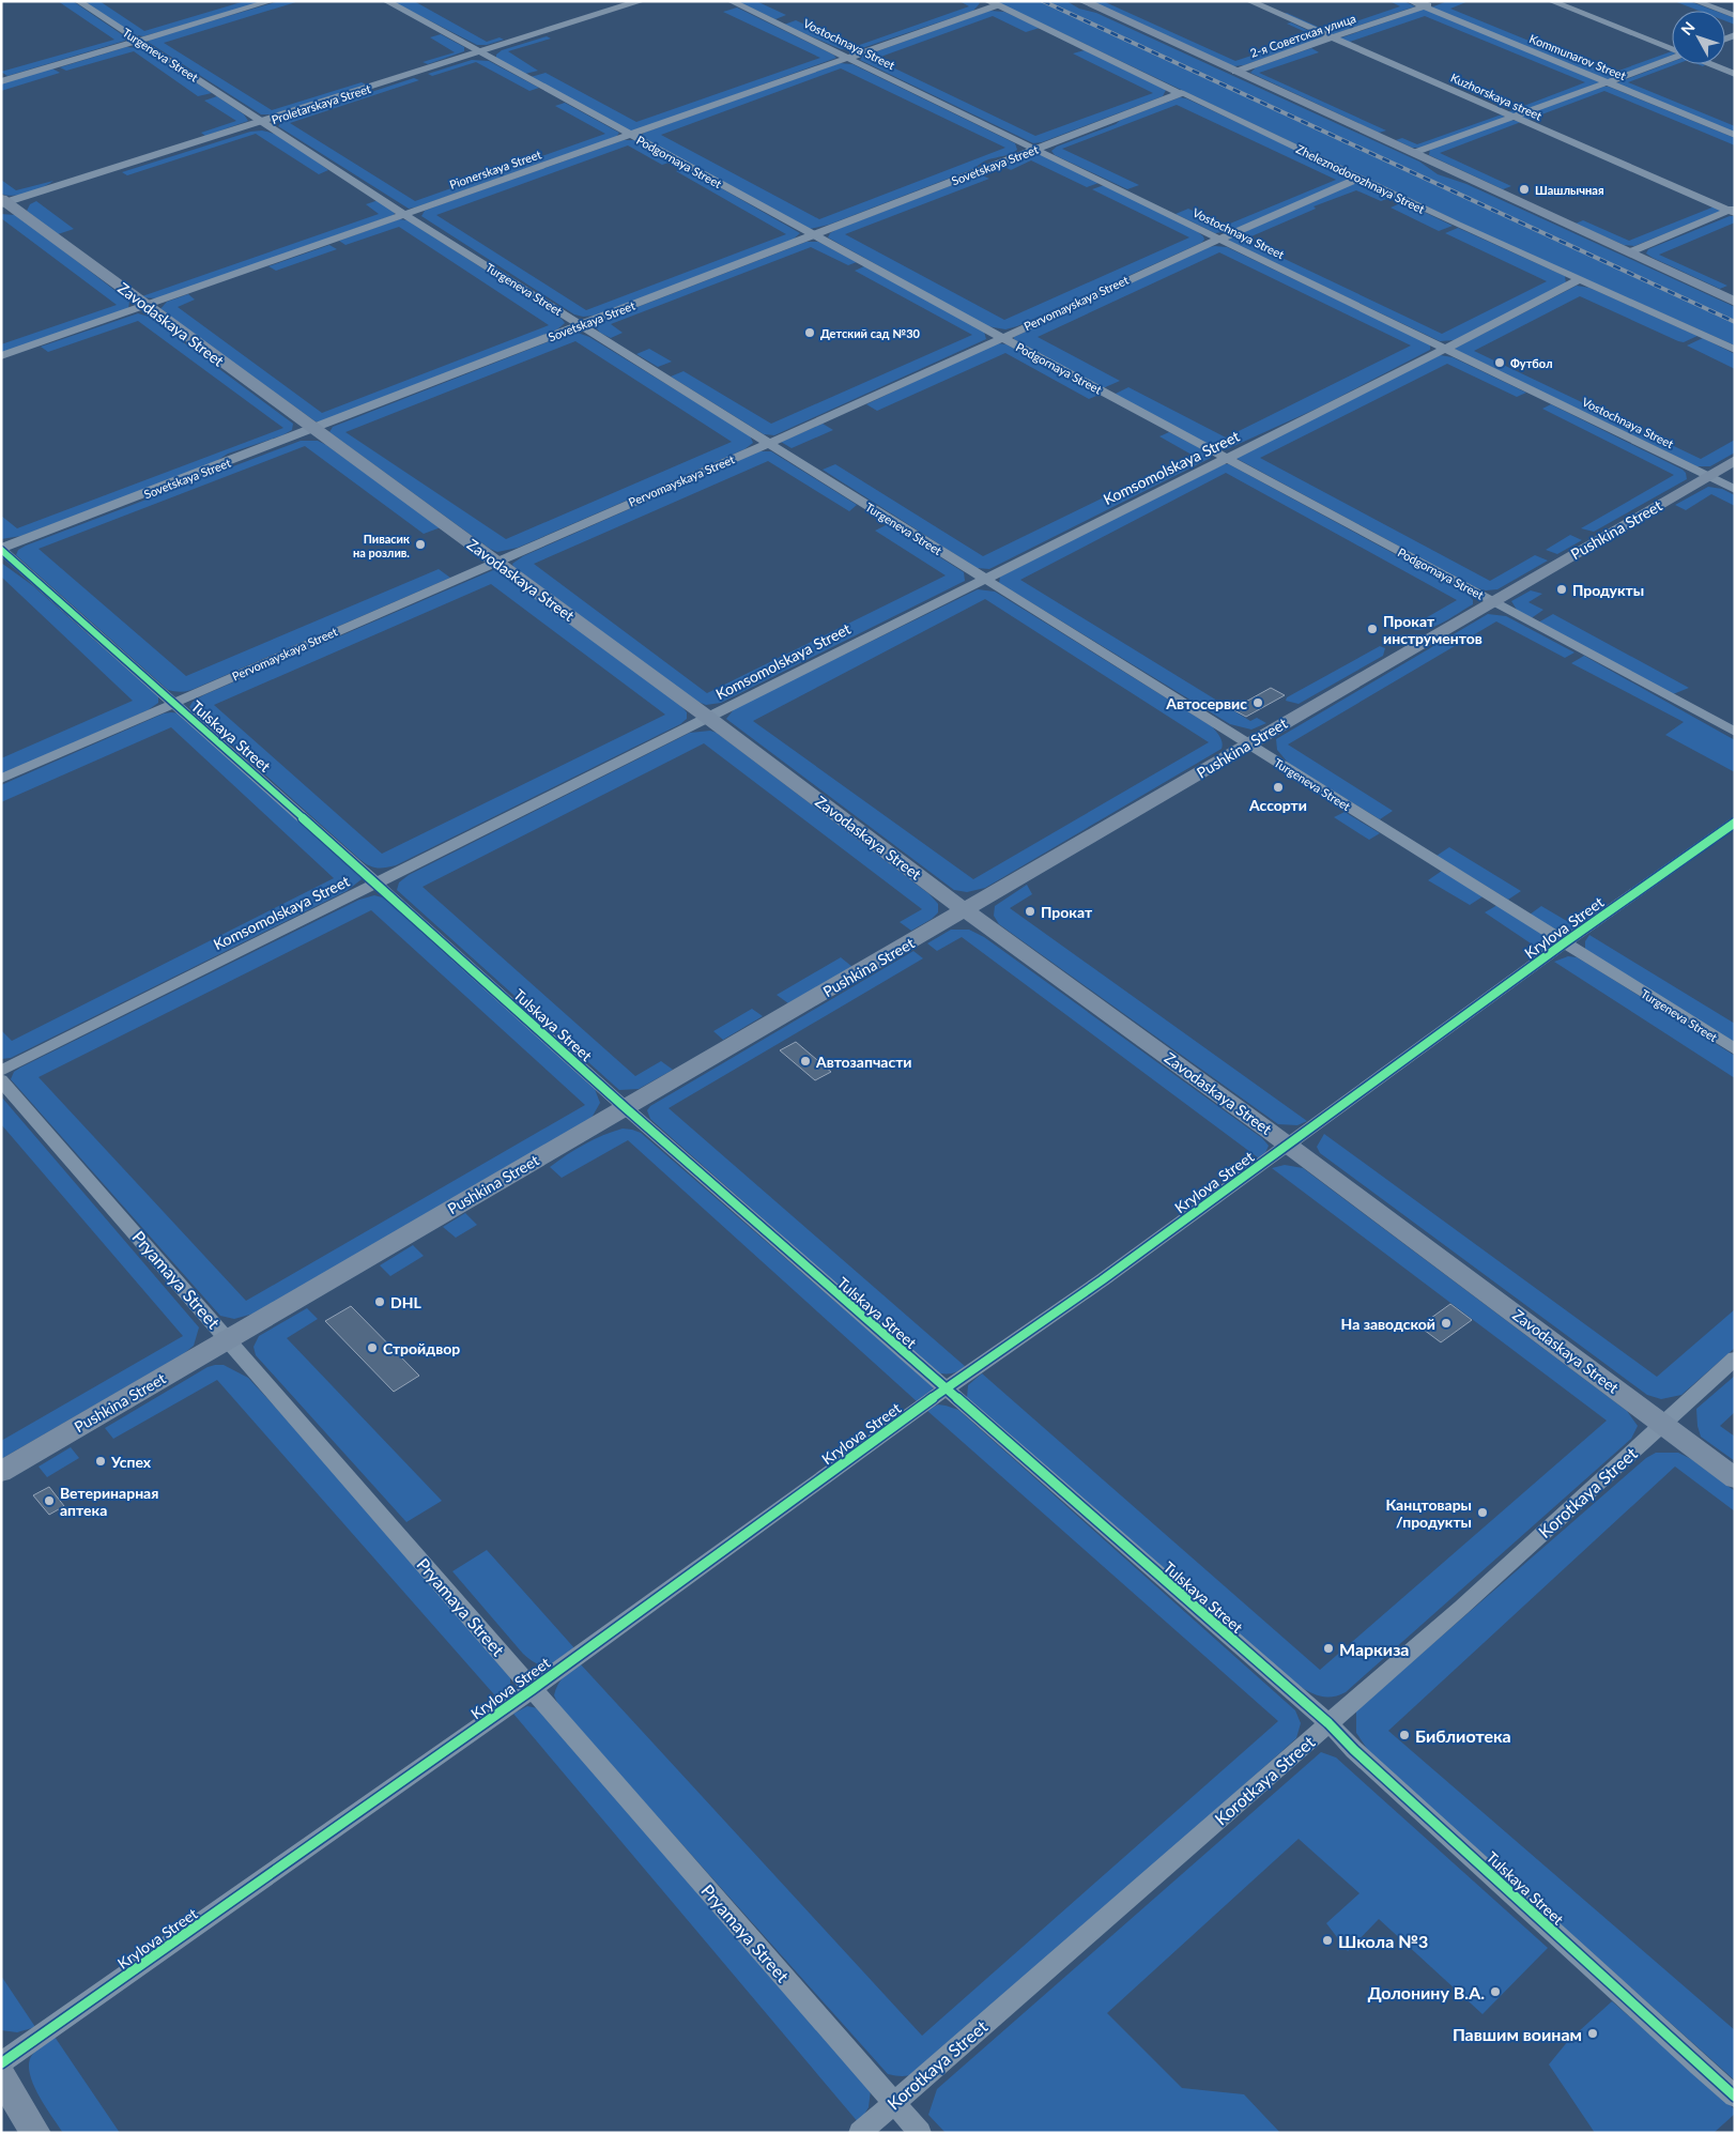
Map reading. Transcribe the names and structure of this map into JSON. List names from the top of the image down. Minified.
{"streets":{"main road":["Zavodaskaya Street","Pushkina Street"],"street":["2-я Советская улица","Vostochnaya Street","Turgeneva Street","Kommunarov Street","Kuzhorskaya street","Proletarskaya Street","Podgornaya Street","Sovetskaya Street","Pionerskaya Street","Zheleznodorozhnaya Street","Pervomayskaya Street","Komsomolskaya Street","Tulskaya Street","Krylova Street","Pryamaya Street","Korotkaya Street"]},"crossings":[["2-я Советская улица","Kommunarov Street"],["2-я Советская улица","Kuzhorskaya street"],["Vostochnaya Street","Sovetskaya Street"],["Vostochnaya Street","Pionerskaya Street"],["Vostochnaya Street","Pervomayskaya Street"],["Vostochnaya Street","Komsomolskaya Street"],["Vostochnaya Street","Pushkina Street"],["Turgeneva Street","Proletarskaya Street"],["Turgeneva Street","Sovetskaya Street"],["Turgeneva Street","Pionerskaya Street"],["Turgeneva Street","Pervomayskaya Street"],["Turgeneva Street","Komsomolskaya Street"],["Turgeneva Street","Pushkina Street"],["Turgeneva Street","Krylova Street"],["Proletarskaya Street","Podgornaya Street"],["Proletarskaya Street","Zavodaskaya Street"],["Podgornaya Street","Sovetskaya Street"],["Podgornaya Street","Pionerskaya Street"],["Podgornaya Street","Pervomayskaya Street"],["Podgornaya Street","Komsomolskaya Street"],["Podgornaya Street","Pushkina Street"],["Sovetskaya Street","Zheleznodorozhnaya Street"],["Sovetskaya Street","Zavodaskaya Street"],["Sovetskaya Street","Tulskaya Street"],["Pionerskaya Street","Zheleznodorozhnaya Street"],["Pionerskaya Street","Zavodaskaya Street"],["Zheleznodorozhnaya Street","Pervomayskaya Street"],["Zheleznodorozhnaya Street","Komsomolskaya Street"],["Pervomayskaya Street","Zavodaskaya Street"],["Pervomayskaya Street","Tulskaya Street"],["Zavodaskaya Street","Komsomolskaya Street"],["Zavodaskaya Street","Pushkina Street"],["Zavodaskaya Street","Krylova Street"],["Zavodaskaya Street","Korotkaya Street"],["Komsomolskaya Street","Tulskaya Street"],["Pushkina Street","Tulskaya Street"],["Pushkina Street","Pryamaya Street"],["Tulskaya Street","Krylova Street"],["Tulskaya Street","Korotkaya Street"],["Krylova Street","Pryamaya Street"],["Pryamaya Street","Korotkaya Street"]],"places":["Шашлычная","Детский сад №30","Футбол","Пивасик на розлив.","Продукты","Прокат инструментов","Автосервис","Ассорти","Прокат","Автозапчасти","DHL","На заводской","Стройдвор","Успех","Ветеринарная аптека","Канцтовары /продукты","Маркиза","Библиотека","Школа №3","Долонину В.А.","Павшим воинам"],"north":"top left"}
